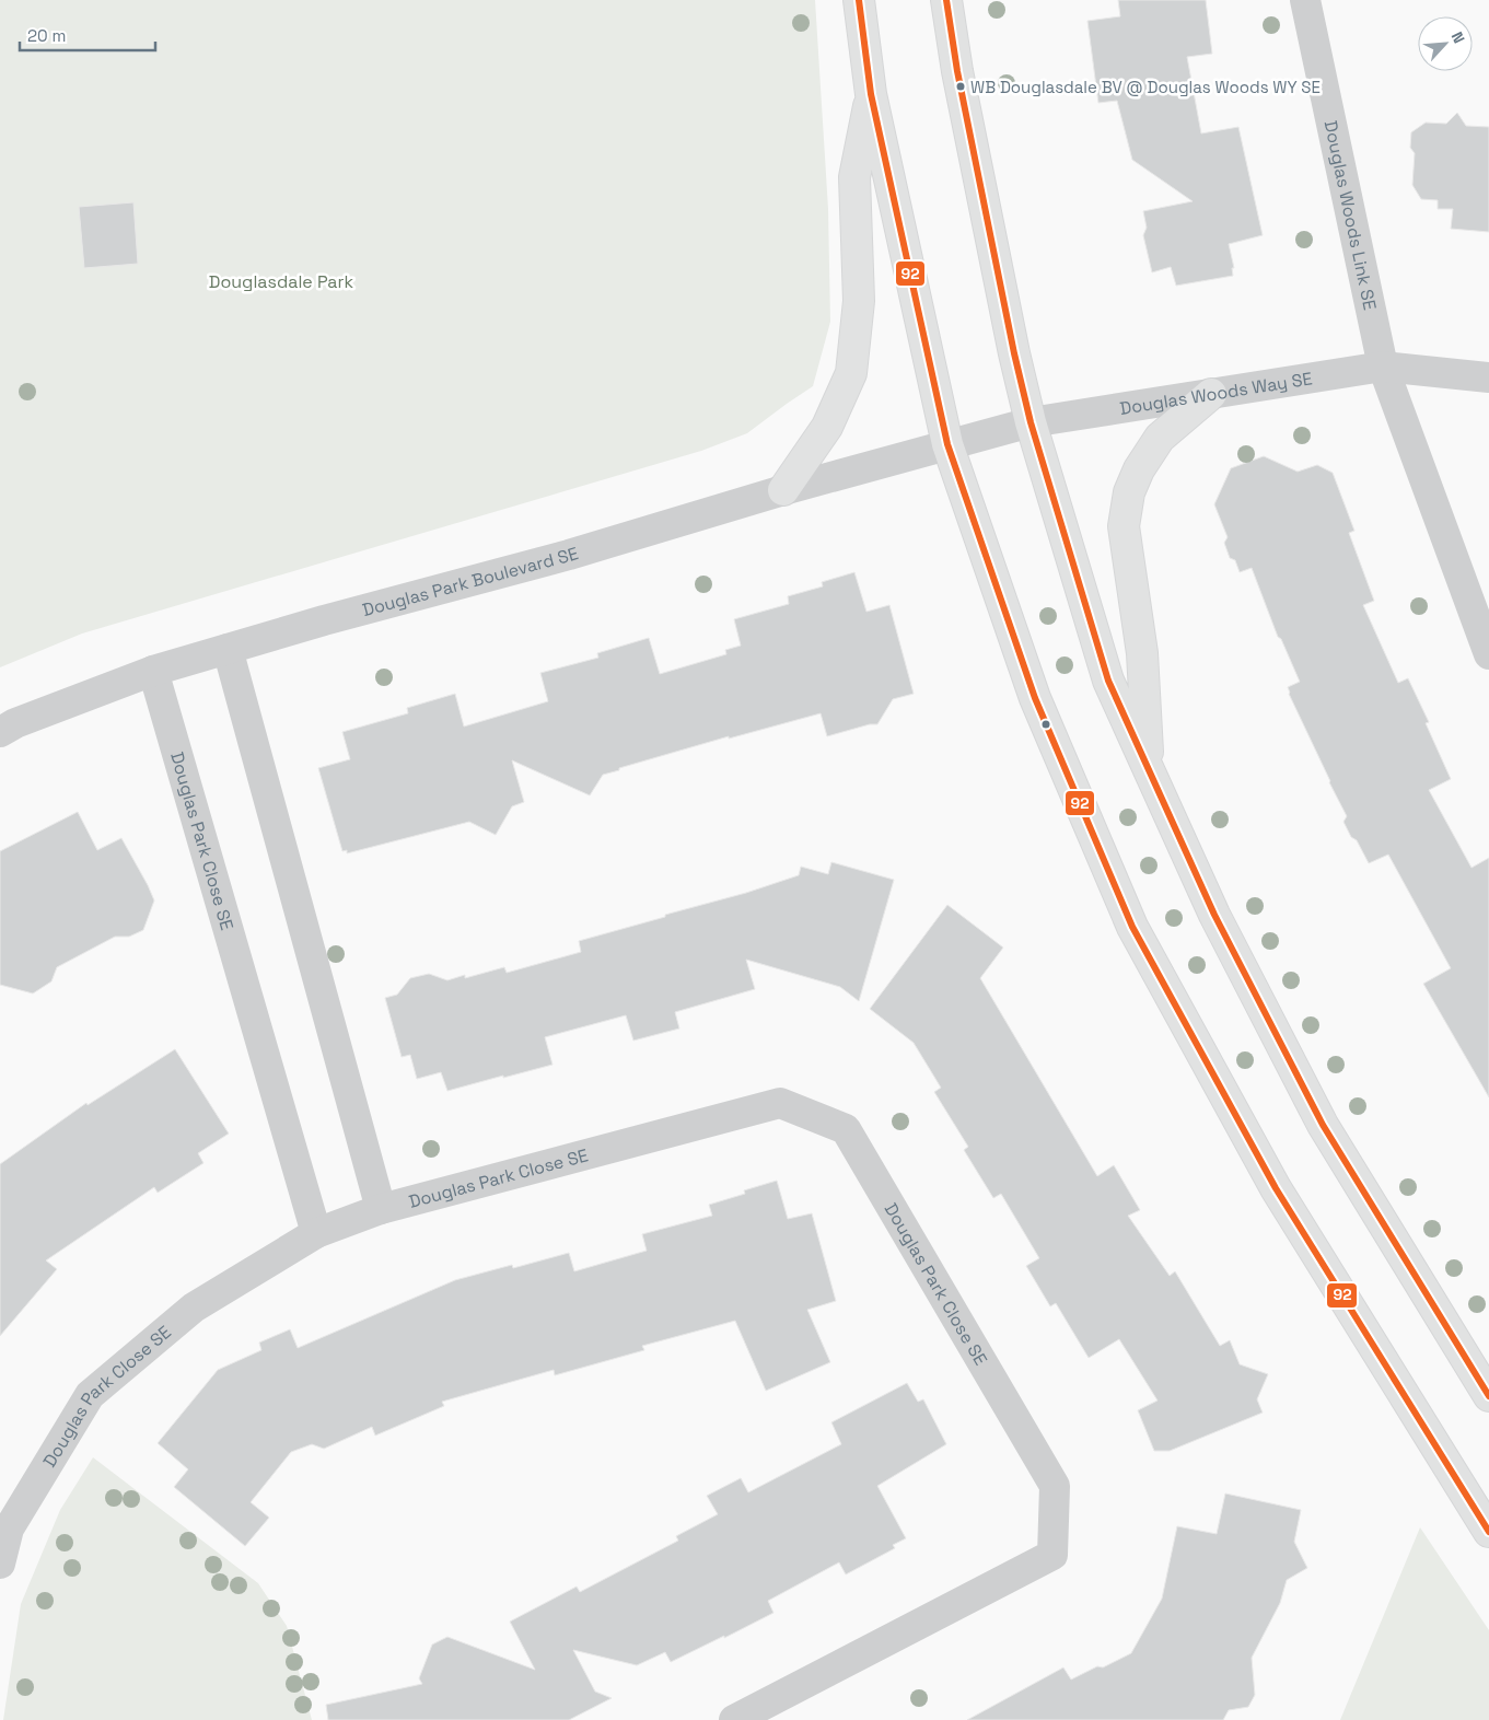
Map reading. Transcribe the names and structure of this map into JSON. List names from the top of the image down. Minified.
{"streets":{"street":["Douglas Woods Link SE","Douglas Woods Way SE","Douglas Park Boulevard SE","Douglas Park Close SE"]},"crossings":[["Douglas Woods Link SE","Douglas Woods Way SE"],["Douglas Woods Way SE","Douglas Park Boulevard SE"],["Douglas Park Boulevard SE","Douglas Park Close SE"]],"parks":["Douglasdale Park"],"places":["WB Douglasdale BV @ Douglas Woods WY SE"],"lines":["transit line 92"],"scale_bar":"20 m","north":"top right"}
